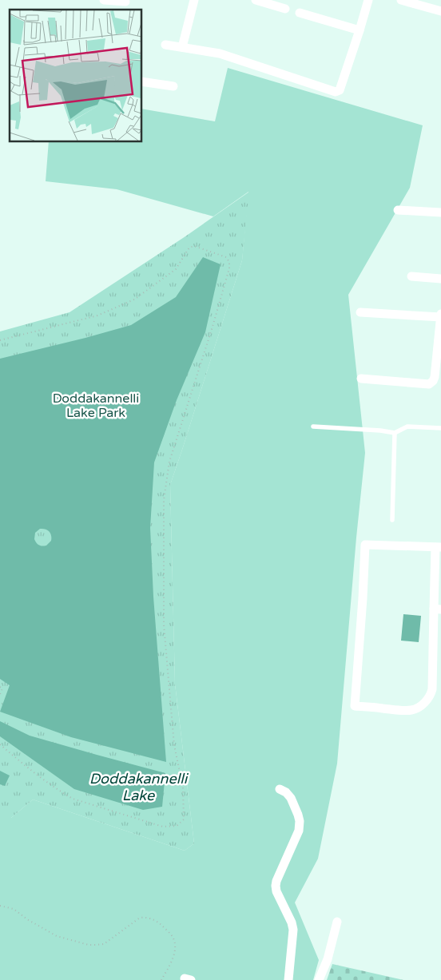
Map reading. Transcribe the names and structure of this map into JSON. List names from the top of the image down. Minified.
{"water":["Doddakannelli Lake"],"parks":["Doddakannelli Lake Park"]}
